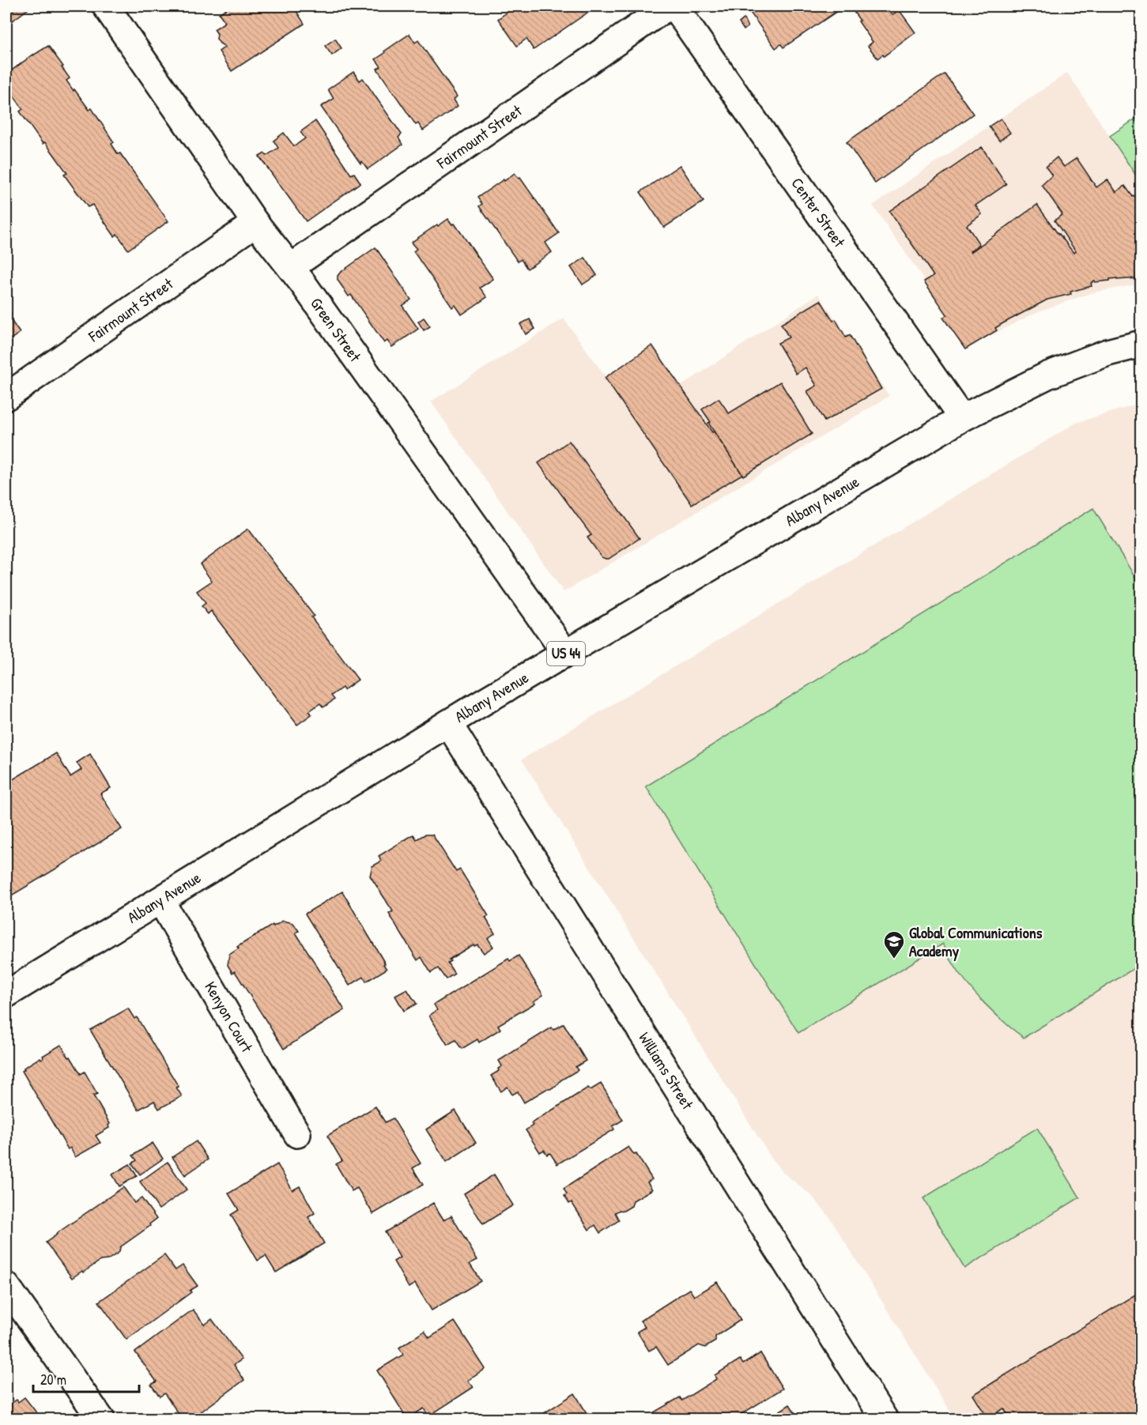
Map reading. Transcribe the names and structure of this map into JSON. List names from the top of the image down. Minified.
{"streets":{"main road":["Fairmount Street","Center Street","Green Street","Albany Avenue","US 44","Kenyon Court","Williams Street"]},"crossings":[["Fairmount Street","Green Street"],["Center Street","Albany Avenue"],["Green Street","Albany Avenue"],["Albany Avenue","Kenyon Court"],["Albany Avenue","Williams Street"]],"places":{"school or university":["Global Communications Academy"]},"scale_bar":"20 m"}
